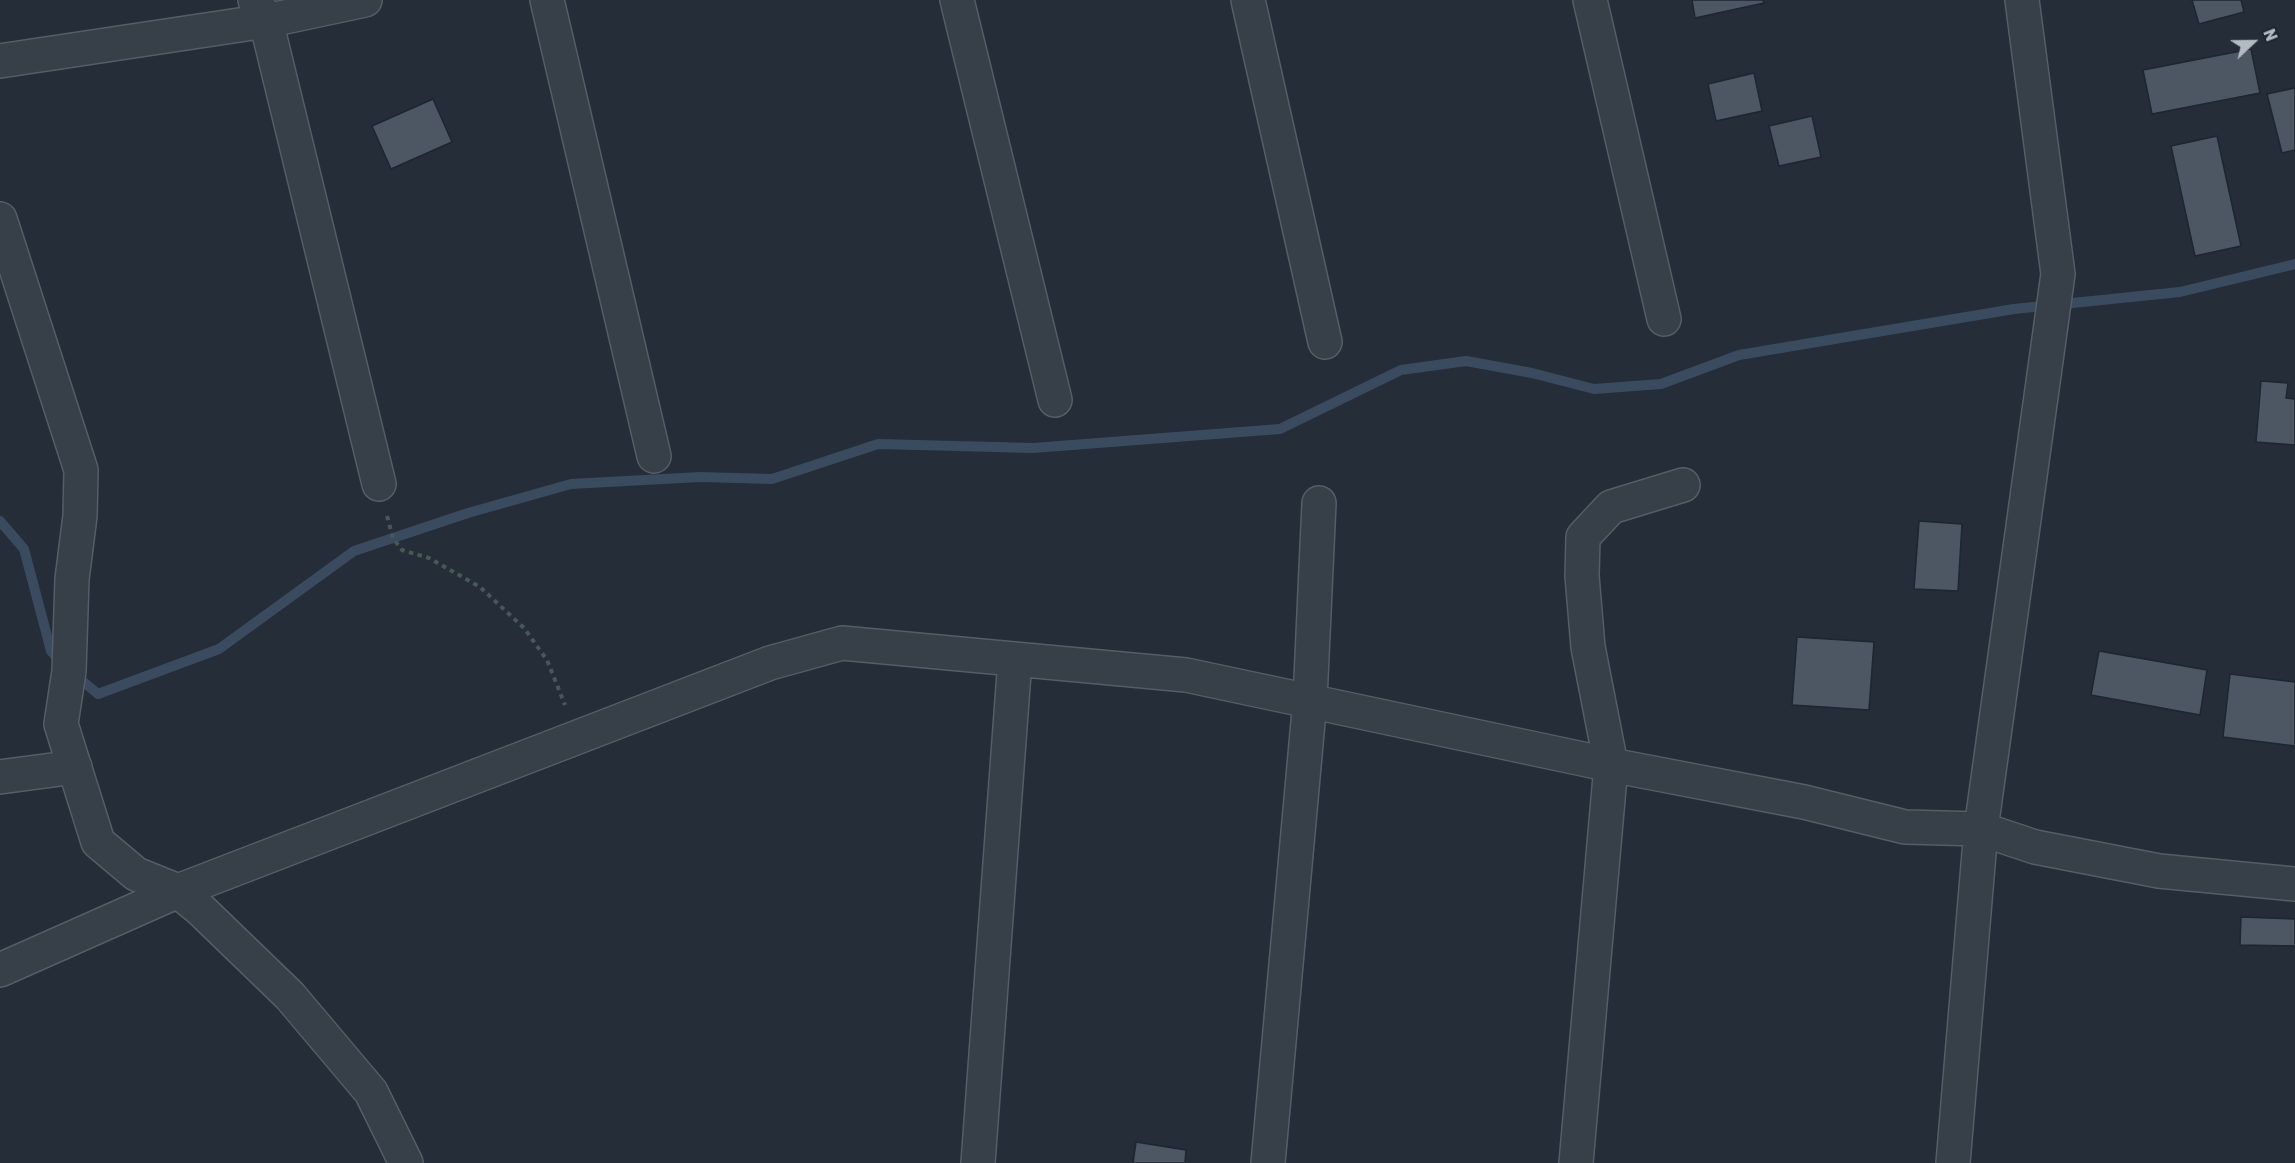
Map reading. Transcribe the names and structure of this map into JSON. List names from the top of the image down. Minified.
{"north":"right"}
